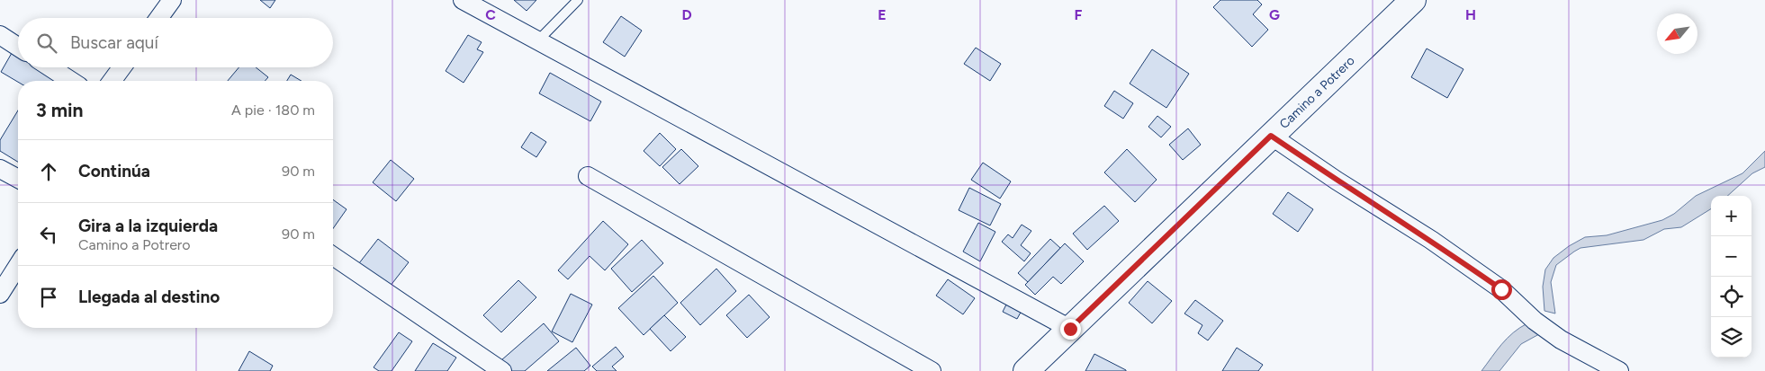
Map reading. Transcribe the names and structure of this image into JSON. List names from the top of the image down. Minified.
{"streets":{"street":["Camino a Potrero"]},"north":"bottom left","page":{"search":"Buscar aquí","heading":["3 min","A pie · 180 m"],"list":[["Continúa","90 m"],["Gira a la izquierda","Camino a Potrero","90 m"],"Llegada al destino"],"map_buttons":["+","−"]},"grid":{"columns":["C","D","E","F","G","H"]}}
